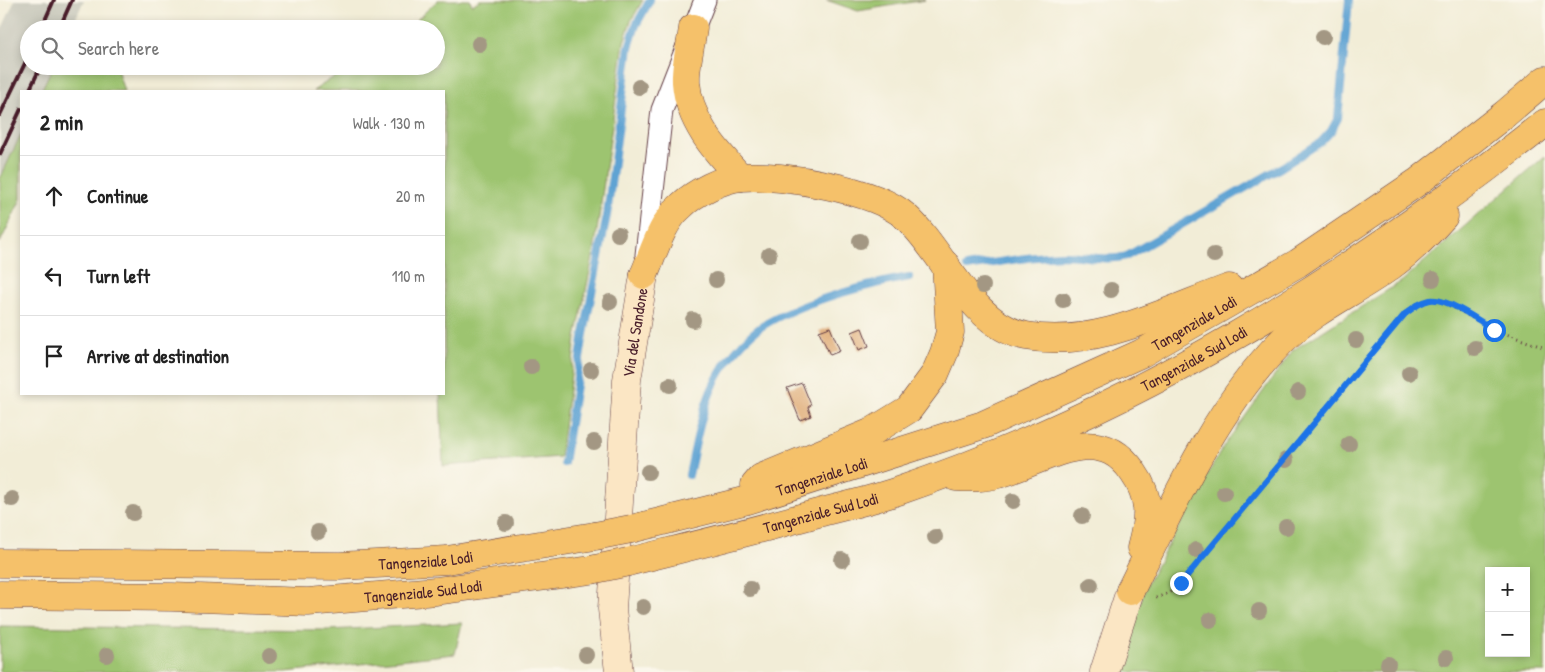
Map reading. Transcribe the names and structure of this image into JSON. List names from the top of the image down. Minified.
{"streets":{"highway":["Tangenziale Lodi","Tangenziale Sud Lodi"],"main road":["Via del Sandone"]},"page":{"search":"Search here","heading":["2 min","Walk · 130 m"],"list":[["Continue","20 m"],["Turn left","110 m"],"Arrive at destination"],"map_buttons":["+","−"]}}
